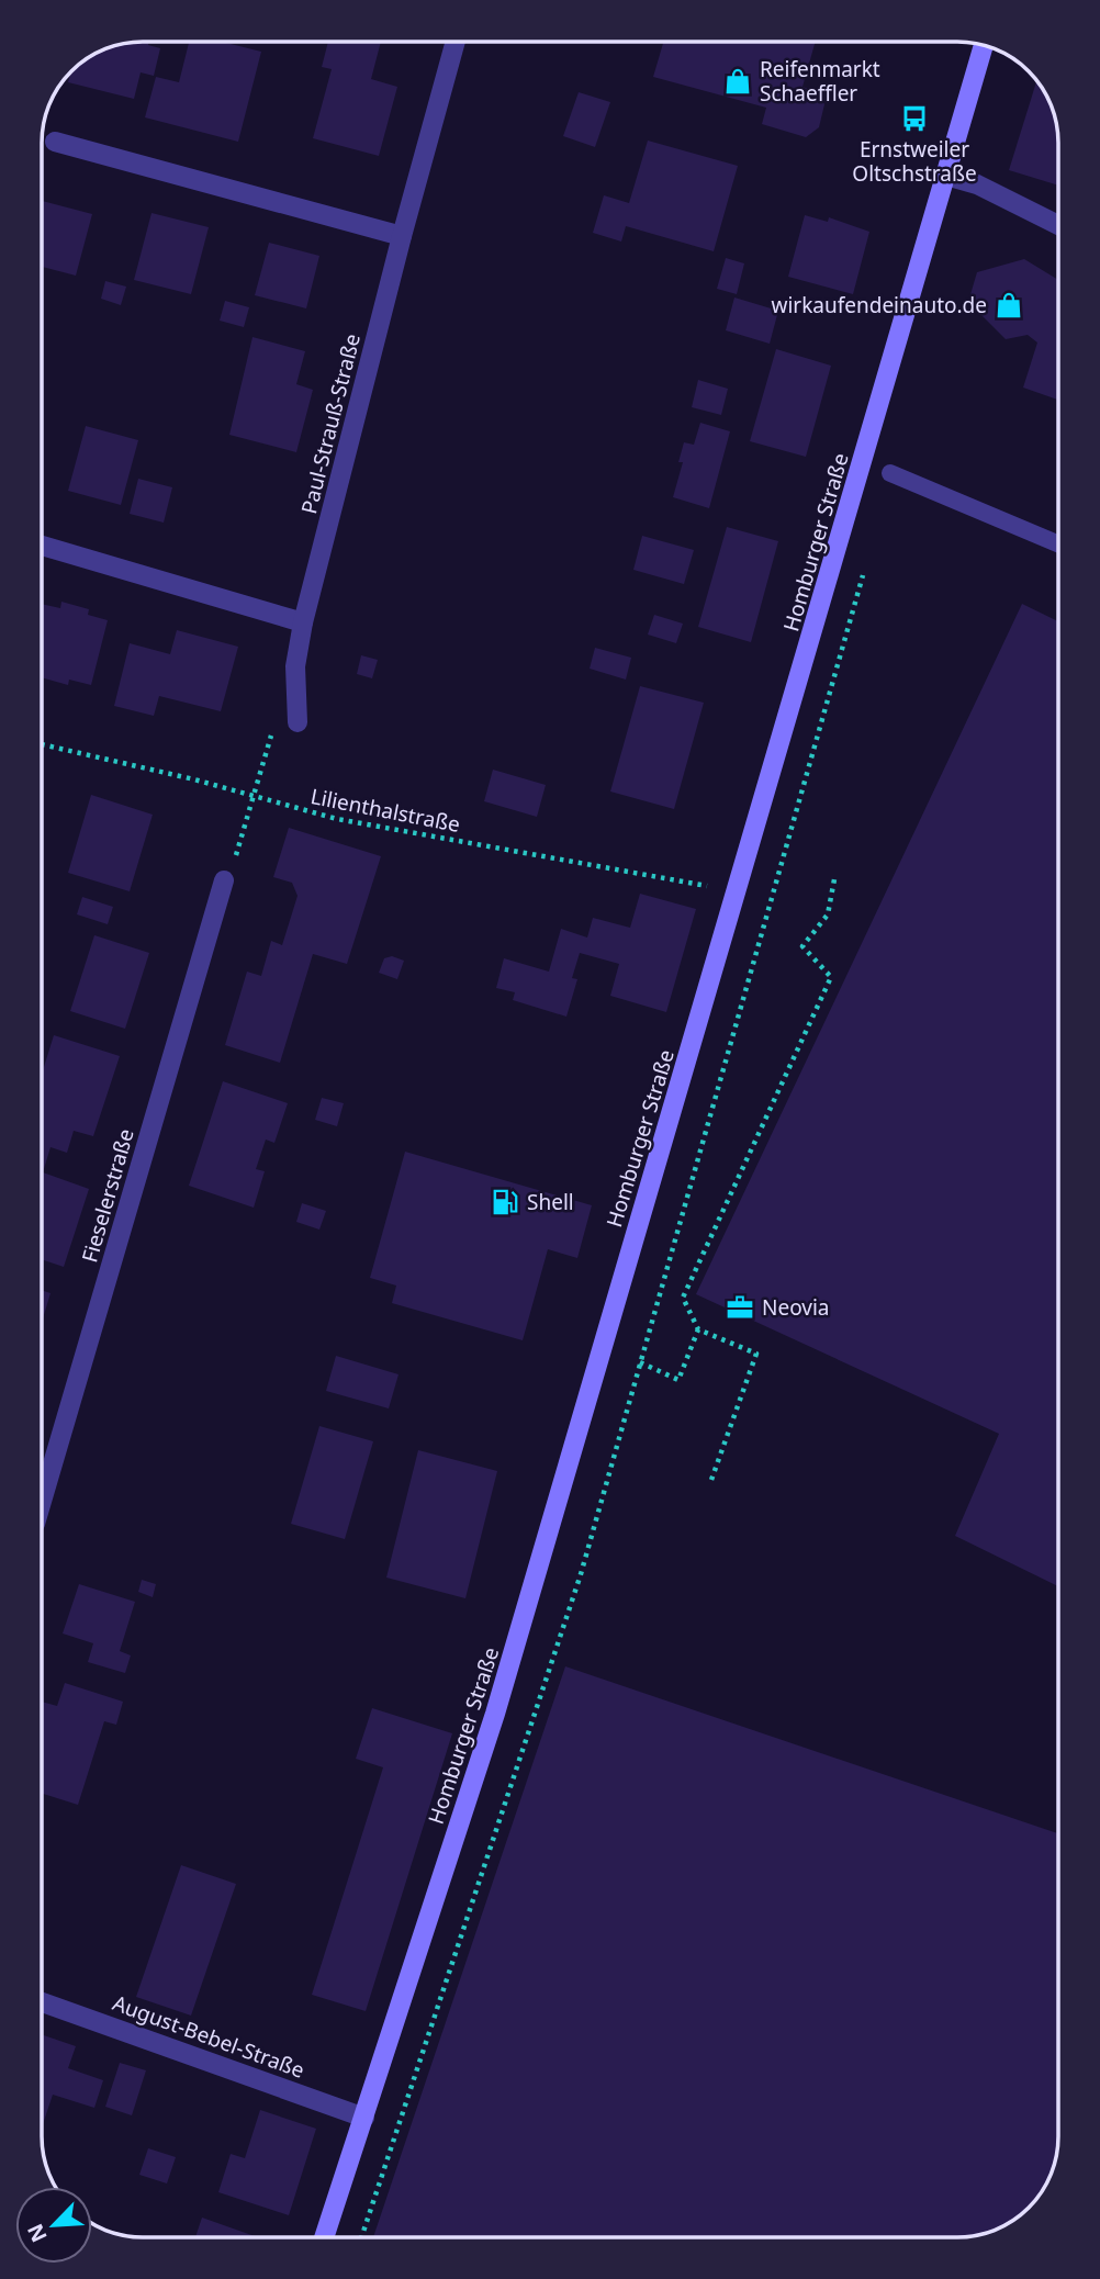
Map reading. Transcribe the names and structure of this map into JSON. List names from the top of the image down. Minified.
{"streets":{"main road":["Homburger Straße"],"street":["Paul-Strauß-Straße","Fieselerstraße","August-Bebel-Straße"],"path":["Lilienthalstraße"]},"crossings":[["Homburger Straße","Lilienthalstraße"],["Homburger Straße","August-Bebel-Straße"]],"places":{"shop":["Reifenmarkt Schaeffler","wirkaufendeinauto.de"],"bus stop":["Ernstweiler Oltschstraße"],"fuel station":["Shell"],"office":["Neovia"]},"north":"bottom left"}
